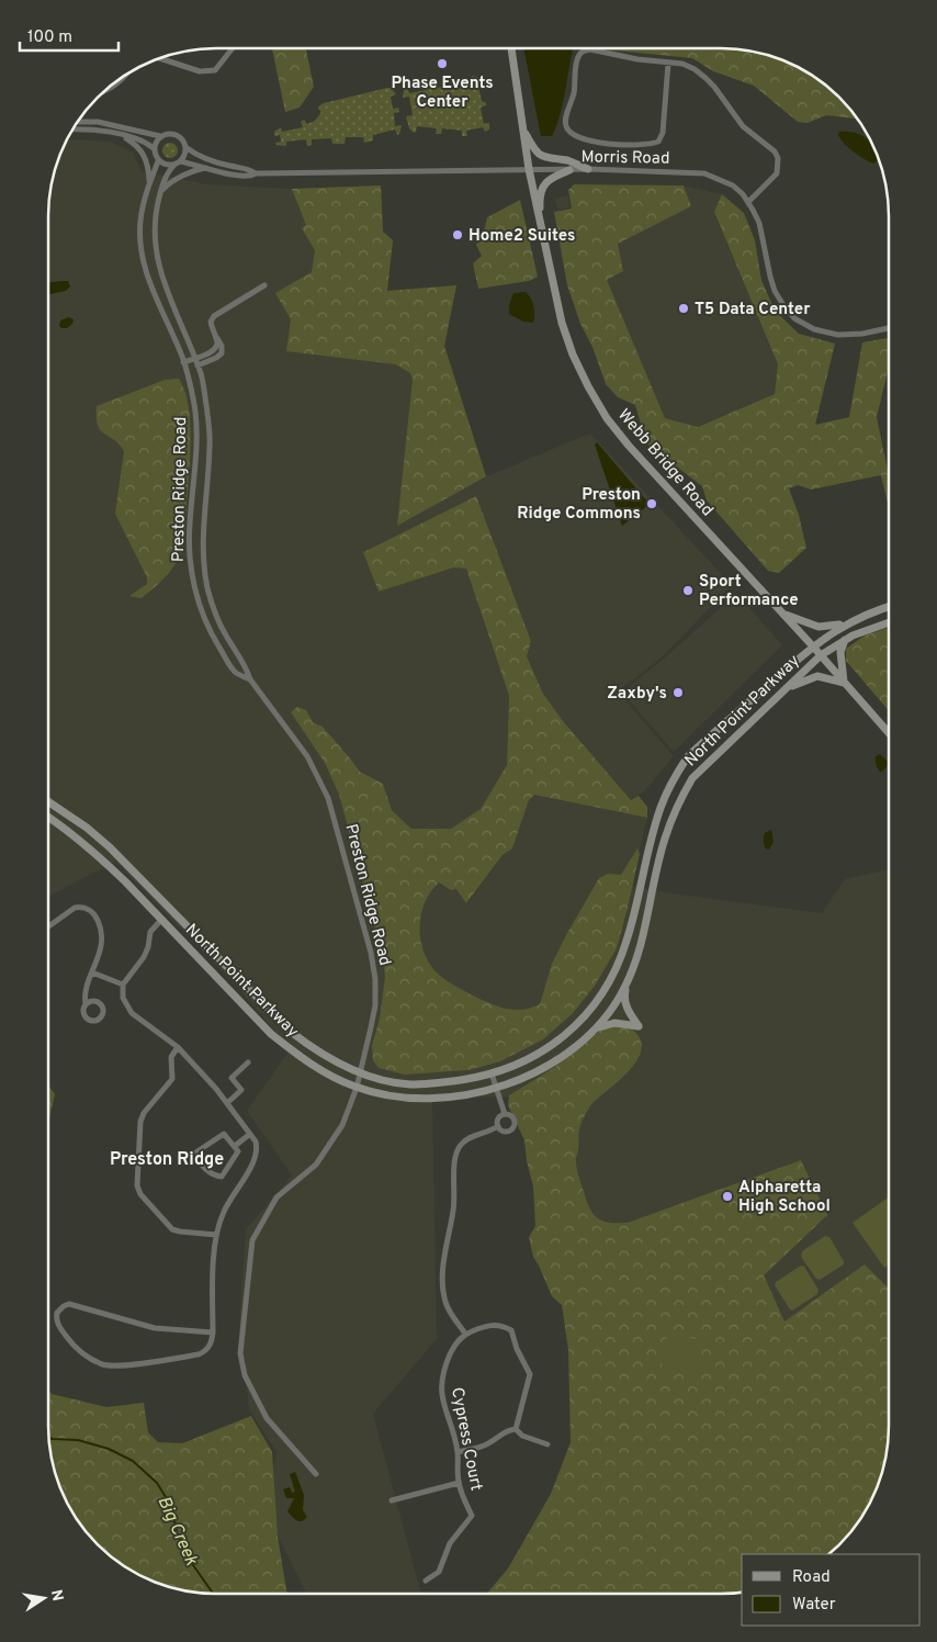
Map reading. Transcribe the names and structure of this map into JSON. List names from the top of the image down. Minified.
{"streets":{"street":["Morris Road","Webb Bridge Road","Preston Ridge Road","North Point Parkway","Cypress Court"]},"crossings":[["Morris Road","Webb Bridge Road"],["Morris Road","Preston Ridge Road"],["Webb Bridge Road","North Point Parkway"],["Preston Ridge Road","North Point Parkway"]],"districts":["Preston Ridge"],"water":["Big Creek"],"places":["Phase Events Center","Home2 Suites","T5 Data Center","Preston Ridge Commons","Sport Performance","Zaxby's","Alpharetta High School"],"legend":["Road","Water"],"scale_bar":"100 m","north":"right"}
